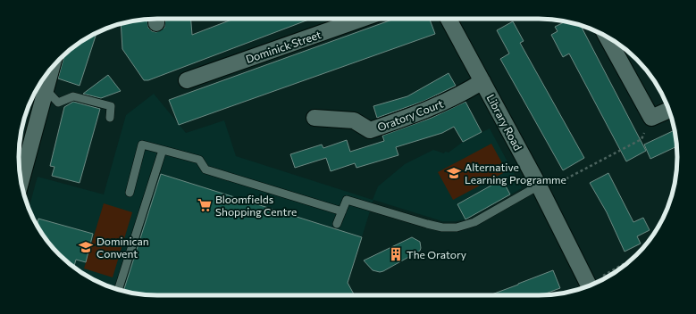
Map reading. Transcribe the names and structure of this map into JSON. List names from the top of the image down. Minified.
{"streets":{"street":["Dominick Street","Oratory Court","Library Road"]},"crossings":[["Oratory Court","Library Road"]],"places":{"school or university":["Alternative Learning Programme","Dominican Convent"],"supermarket":["Bloomfields Shopping Centre"],"building":["The Oratory"]}}
